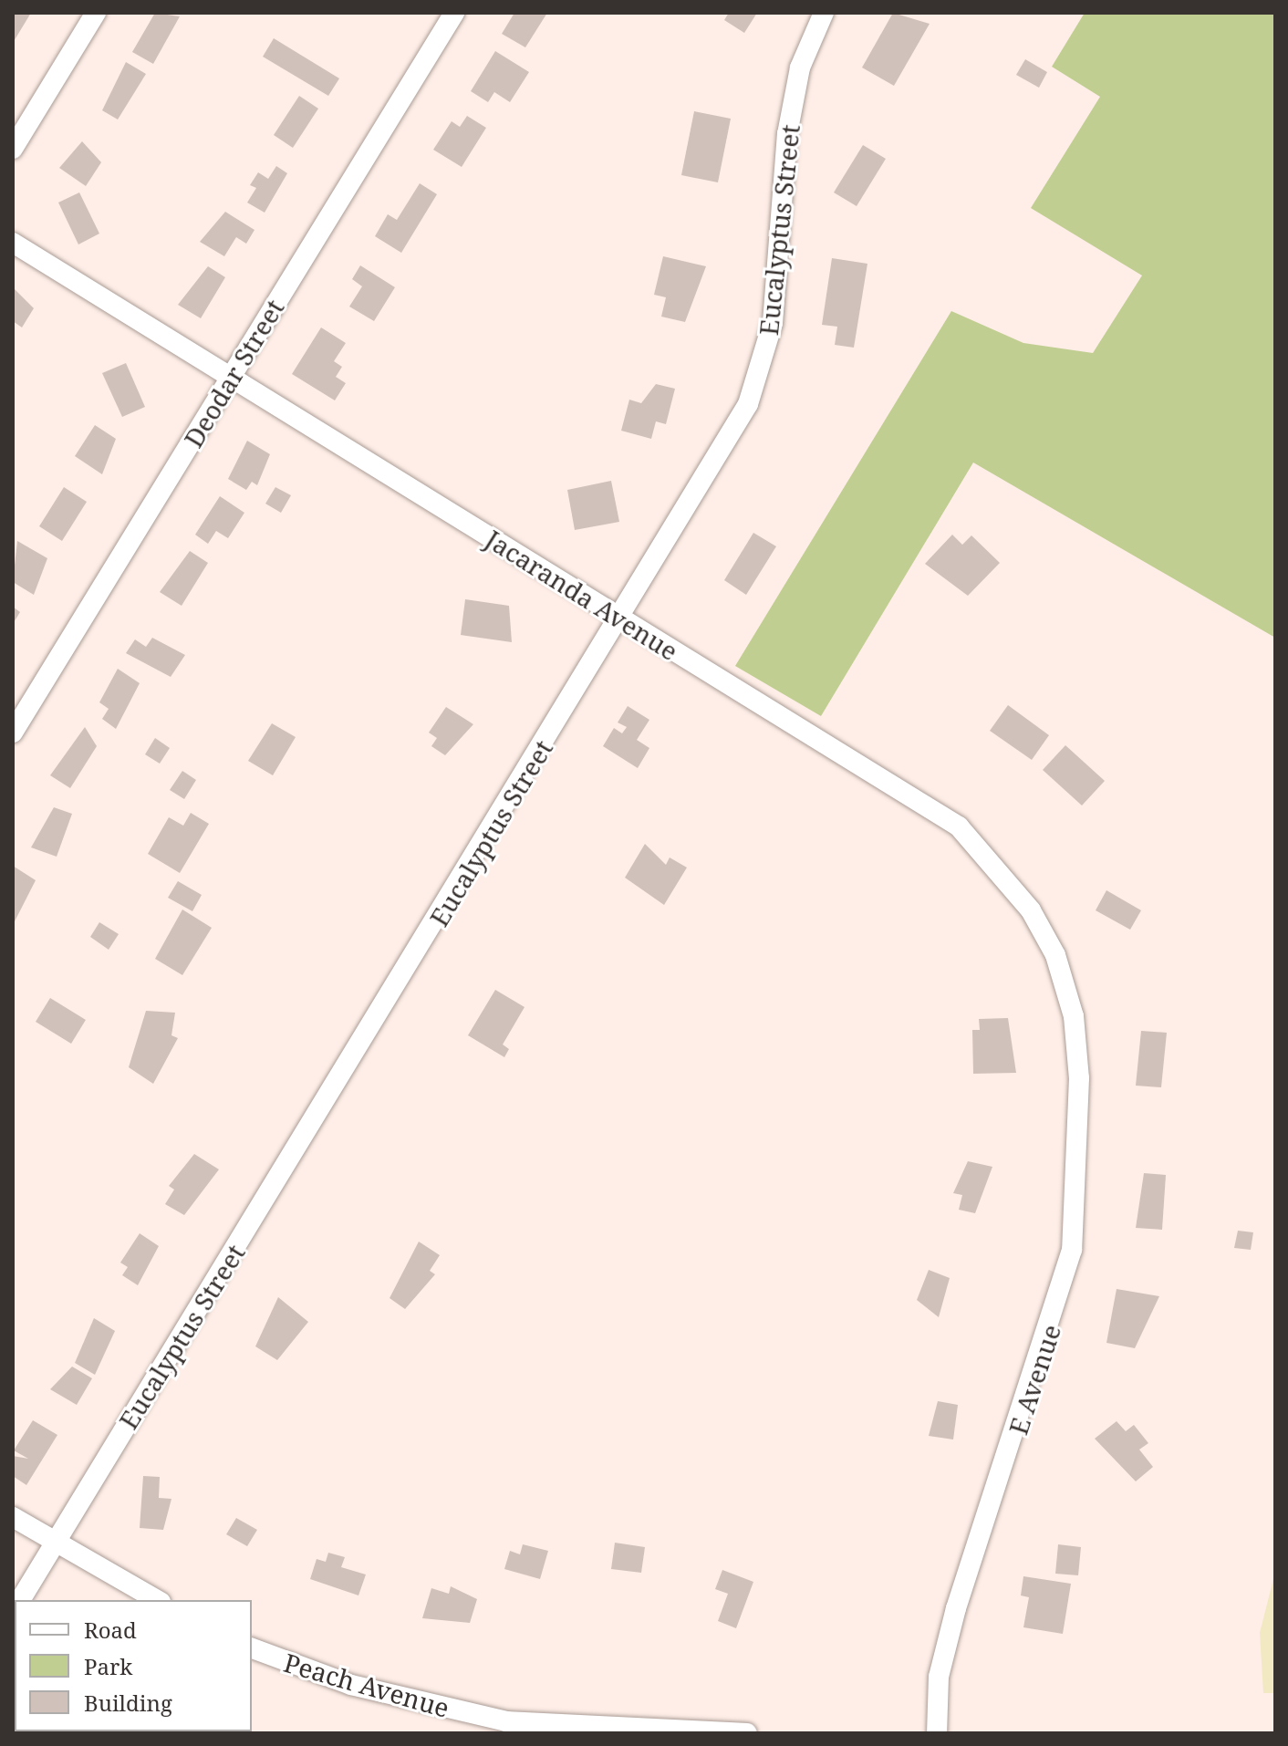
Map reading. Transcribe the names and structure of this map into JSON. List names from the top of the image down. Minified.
{"streets":{"street":["Eucalyptus Street","Deodar Street","Jacaranda Avenue","E Avenue","Peach Avenue"]},"crossings":[["Eucalyptus Street","Jacaranda Avenue"],["Deodar Street","Jacaranda Avenue"],["Jacaranda Avenue","E Avenue"]],"legend":["Road","Park","Building"]}
